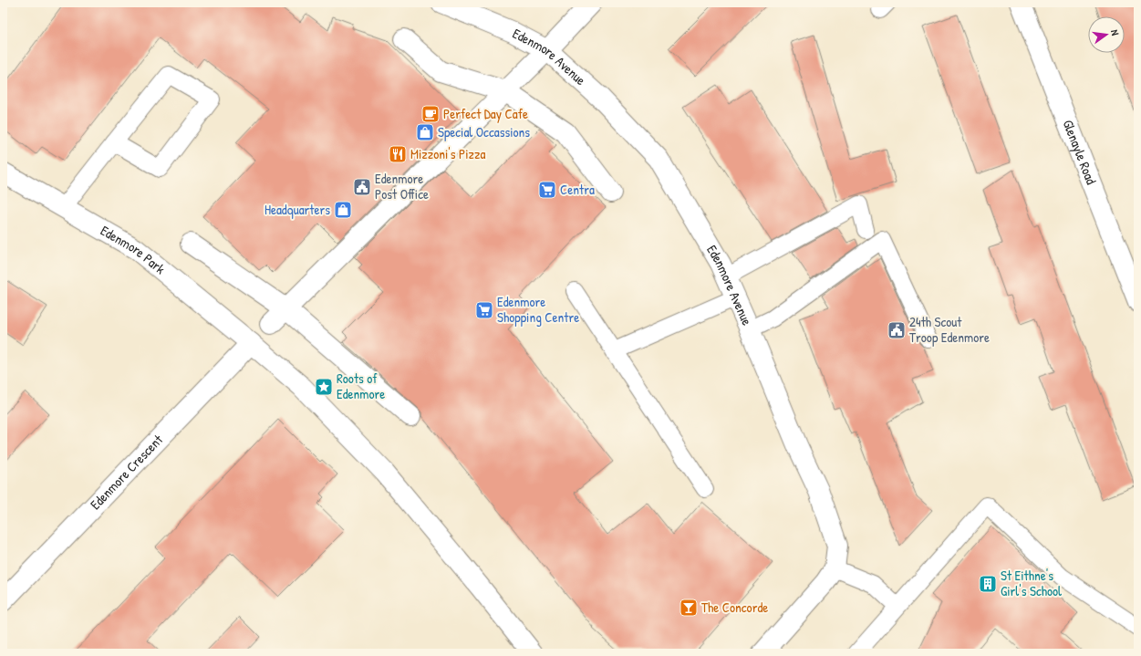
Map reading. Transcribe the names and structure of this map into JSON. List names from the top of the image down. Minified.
{"streets":{"street":["Edenmore Avenue","Glenayle Road","Edenmore Park","Edenmore Crescent"]},"crossings":[["Edenmore Park","Edenmore Crescent"]],"places":{"cafe":["Perfect Day Cafe"],"shop":["Special Occassions","Headquarters"],"restaurant":["Mizzoni's Pizza"],"public building":["Edenmore Post Office","24th Scout Troop Edenmore"],"supermarket":["Centra","Edenmore Shopping Centre"],"place":["Roots of Edenmore"],"building":["St Eithne's Girl's School"],"bar":["The Concorde"]},"north":"right"}
